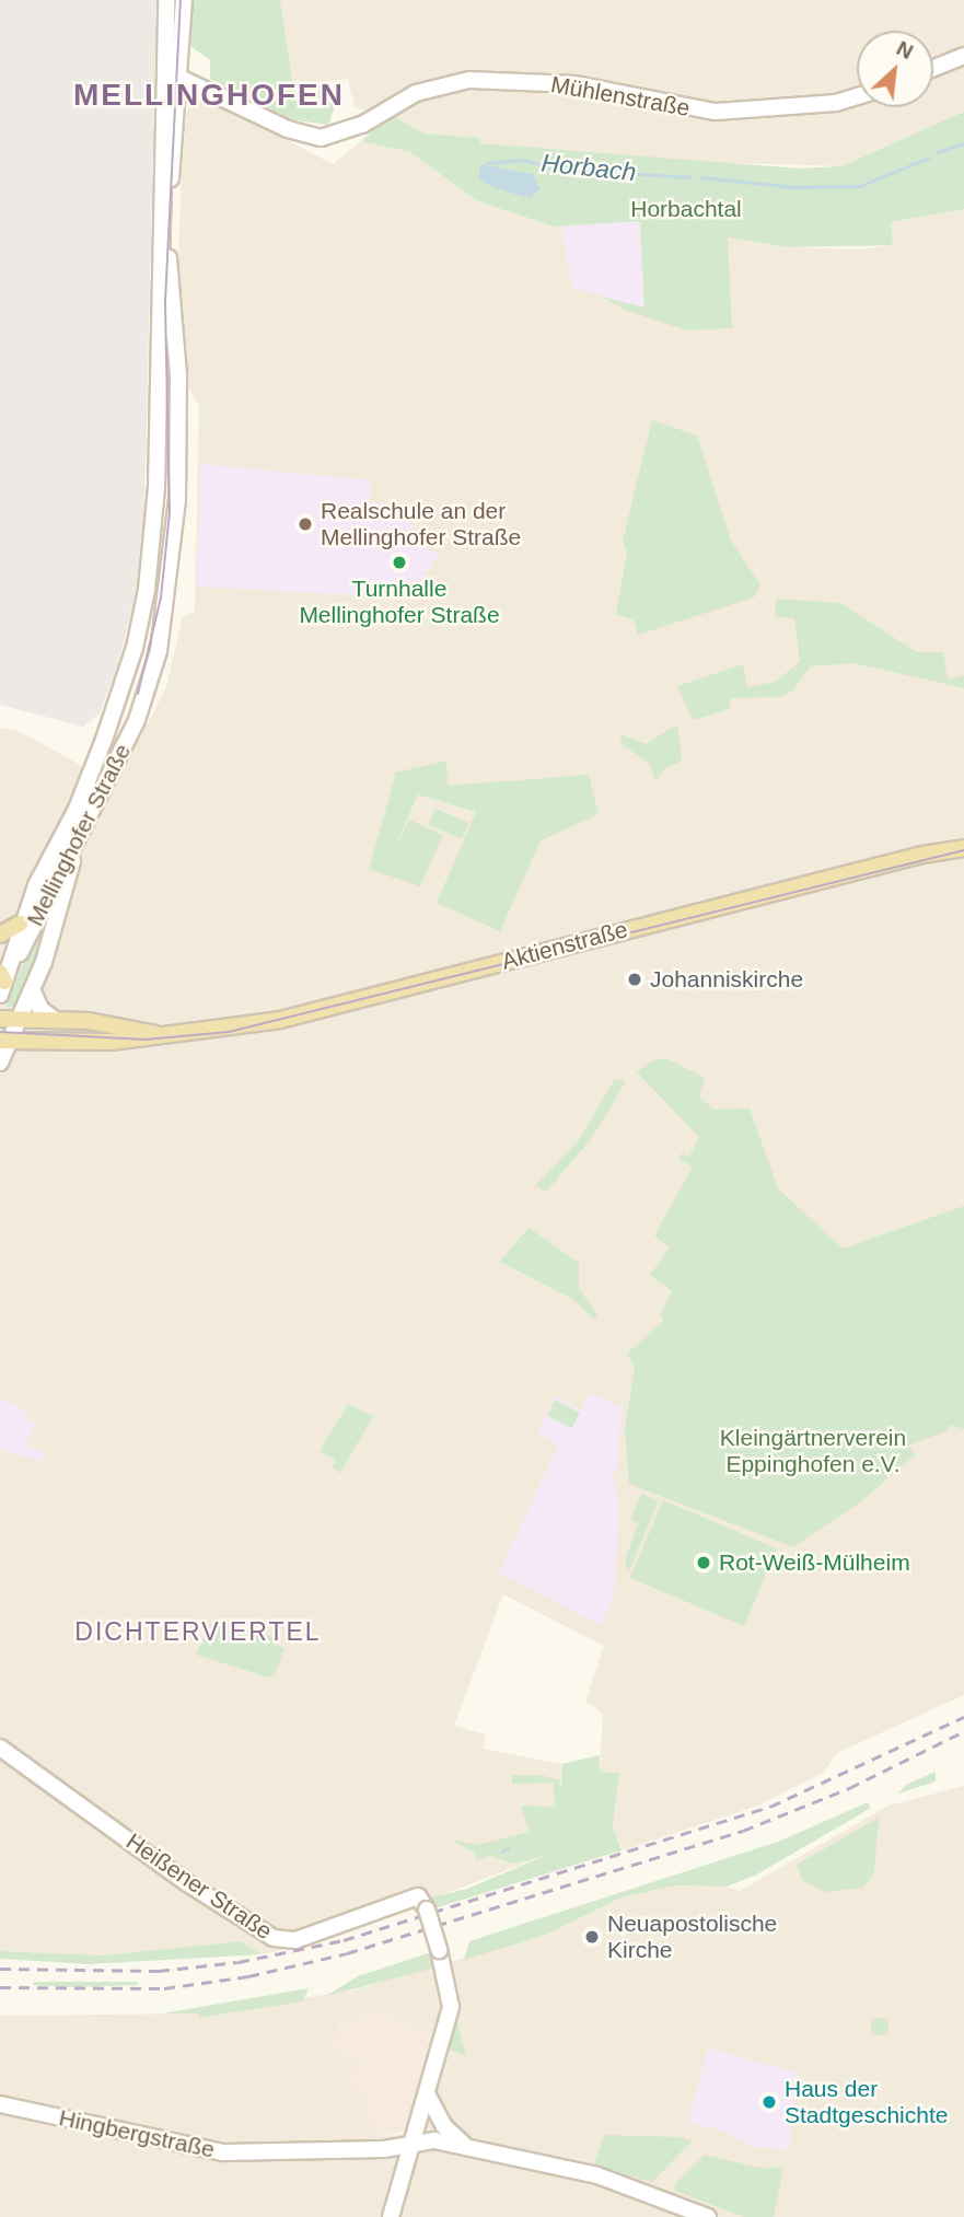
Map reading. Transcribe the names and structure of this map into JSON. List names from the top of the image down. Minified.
{"streets":{"main road":["Aktienstraße"],"street":["Mühlenstraße","Mellinghofer Straße","Heißener Straße","Hingbergstraße"]},"crossings":[["Mühlenstraße","Mellinghofer Straße"]],"districts":["MELLINGHOFEN","DICHTERVIERTEL"],"water":["Horbach"],"parks":["Horbachtal","Kleingärtnerverein Eppinghofen e.V."],"places":["Realschule an der Mellinghofer Straße","Turnhalle Mellinghofer Straße","Johanniskirche","Rot-Weiß-Mülheim","Neuapostolische Kirche","Haus der Stadtgeschichte"],"north":"top right"}
